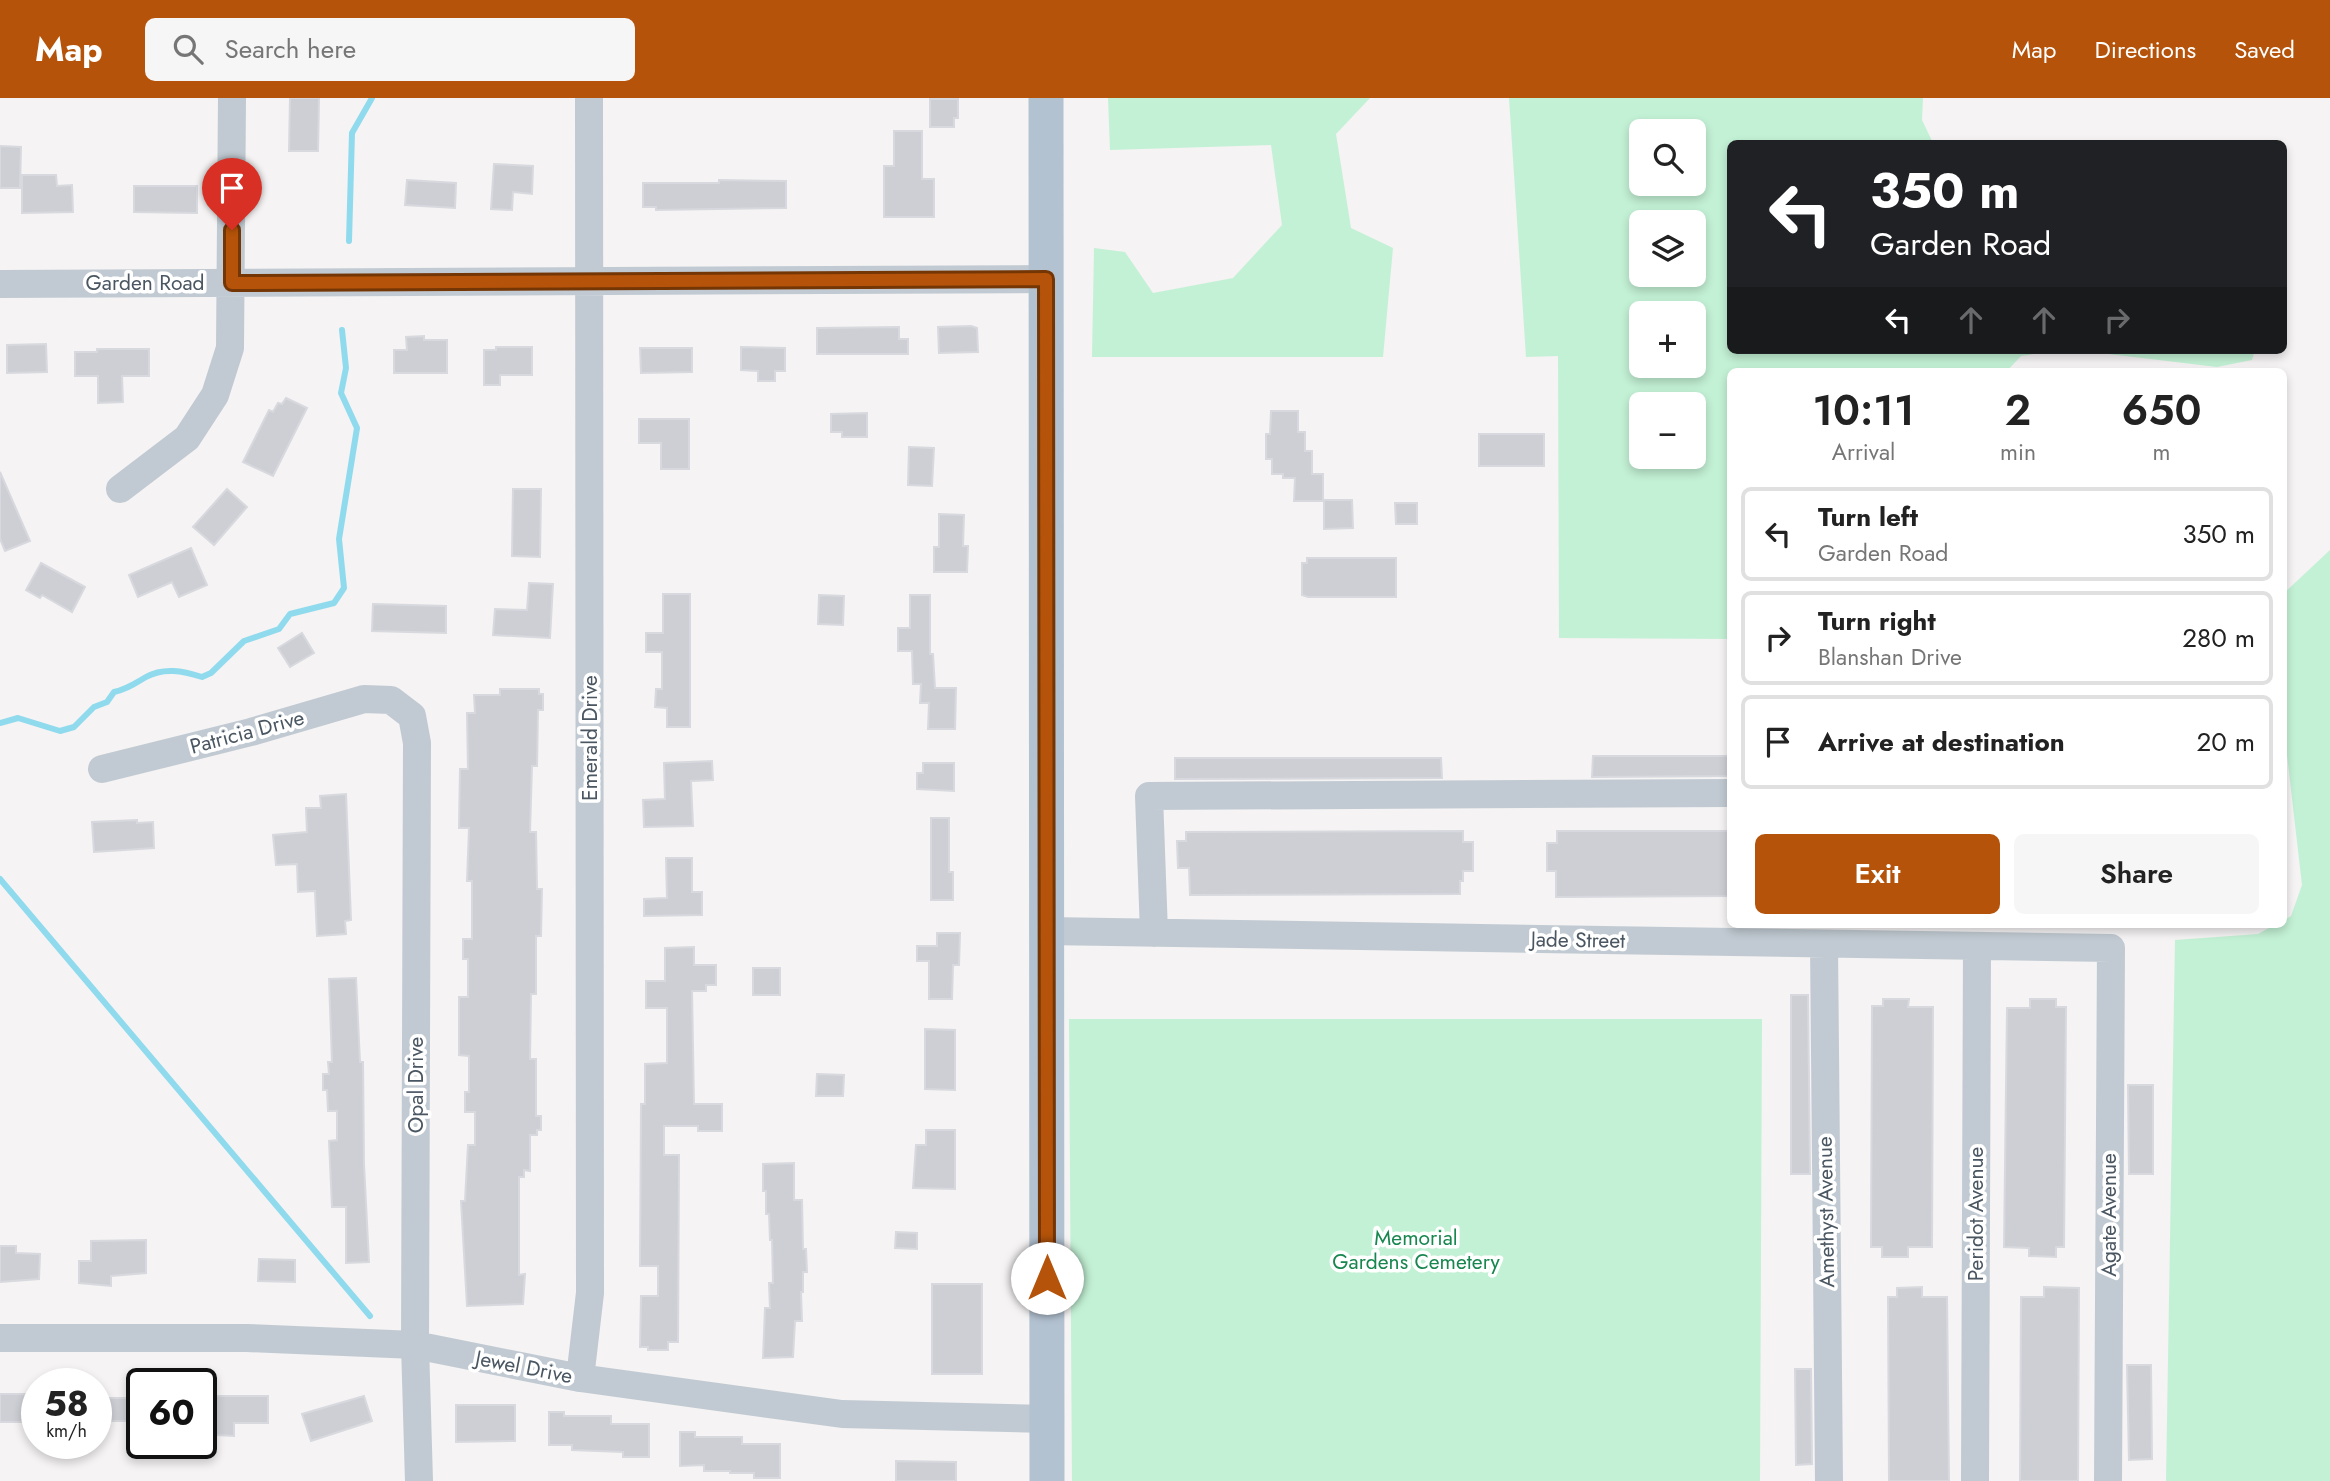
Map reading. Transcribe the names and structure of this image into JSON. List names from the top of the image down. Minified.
{"streets":{"street":["Garden Road","Patricia Drive","Emerald Drive","Jade Street","Opal Drive","Amethyst Avenue","Peridot Avenue","Agate Avenue","Jewel Drive"]},"crossings":[["Garden Road","Emerald Drive"],["Patricia Drive","Opal Drive"],["Emerald Drive","Jewel Drive"],["Jade Street","Amethyst Avenue"],["Jade Street","Peridot Avenue"],["Jade Street","Agate Avenue"],["Opal Drive","Jewel Drive"]],"parks":["Memorial Gardens Cemetery"],"page":{"header":"Map","search":"Search here","nav":["Map","Directions","Saved"],"map_buttons":["+","−"],"turn":["350 m","Garden Road"],"eta":["10:11","Arrival","2","min","650","m"],"list":[{"name":"Turn left","note":"Garden Road","value":"350 m"},{"name":"Turn right","note":"Blanshan Drive","value":"280 m"},{"name":"Arrive at destination","value":"20 m"}],"buttons":["Exit","Share"],"speed":"58 km/h","limit":"60"}}
